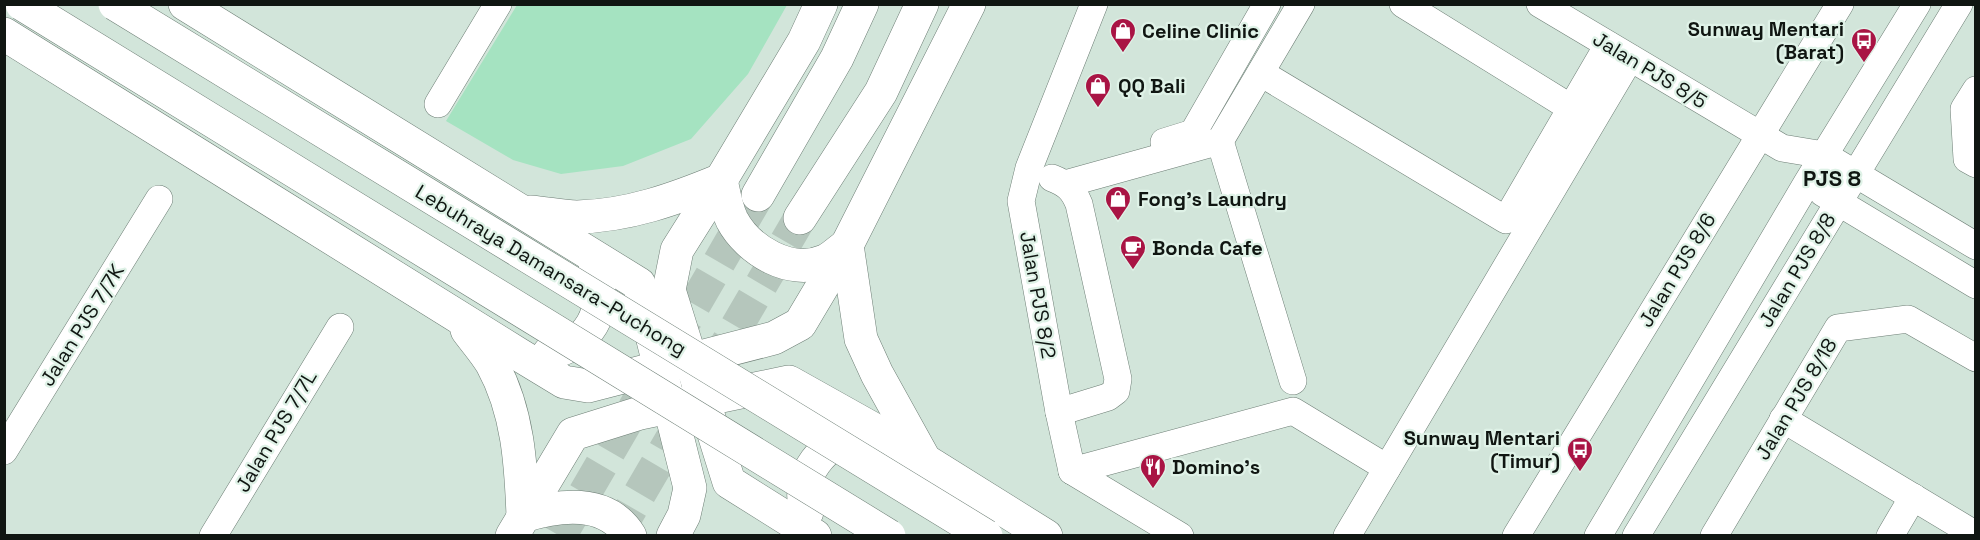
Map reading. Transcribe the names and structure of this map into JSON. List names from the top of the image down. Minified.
{"streets":{"main road":["Lebuhraya Damansara–Puchong"],"street":["Jalan PJS 8/5","Jalan PJS 8/6","Jalan PJS 8/8","Jalan PJS 8/2","Jalan PJS 7/7K","Jalan PJS 8/18","Jalan PJS 7/7L"]},"crossings":[["Jalan PJS 8/5","Jalan PJS 8/6"]],"districts":["PJS 8"],"places":{"shop":["Celine Clinic","QQ Bali","Fong’s Laundry"],"bus stop":["Sunway Mentari (Barat)","Sunway Mentari (Timur)"],"cafe":["Bonda Cafe"],"restaurant":["Domino's"]}}
